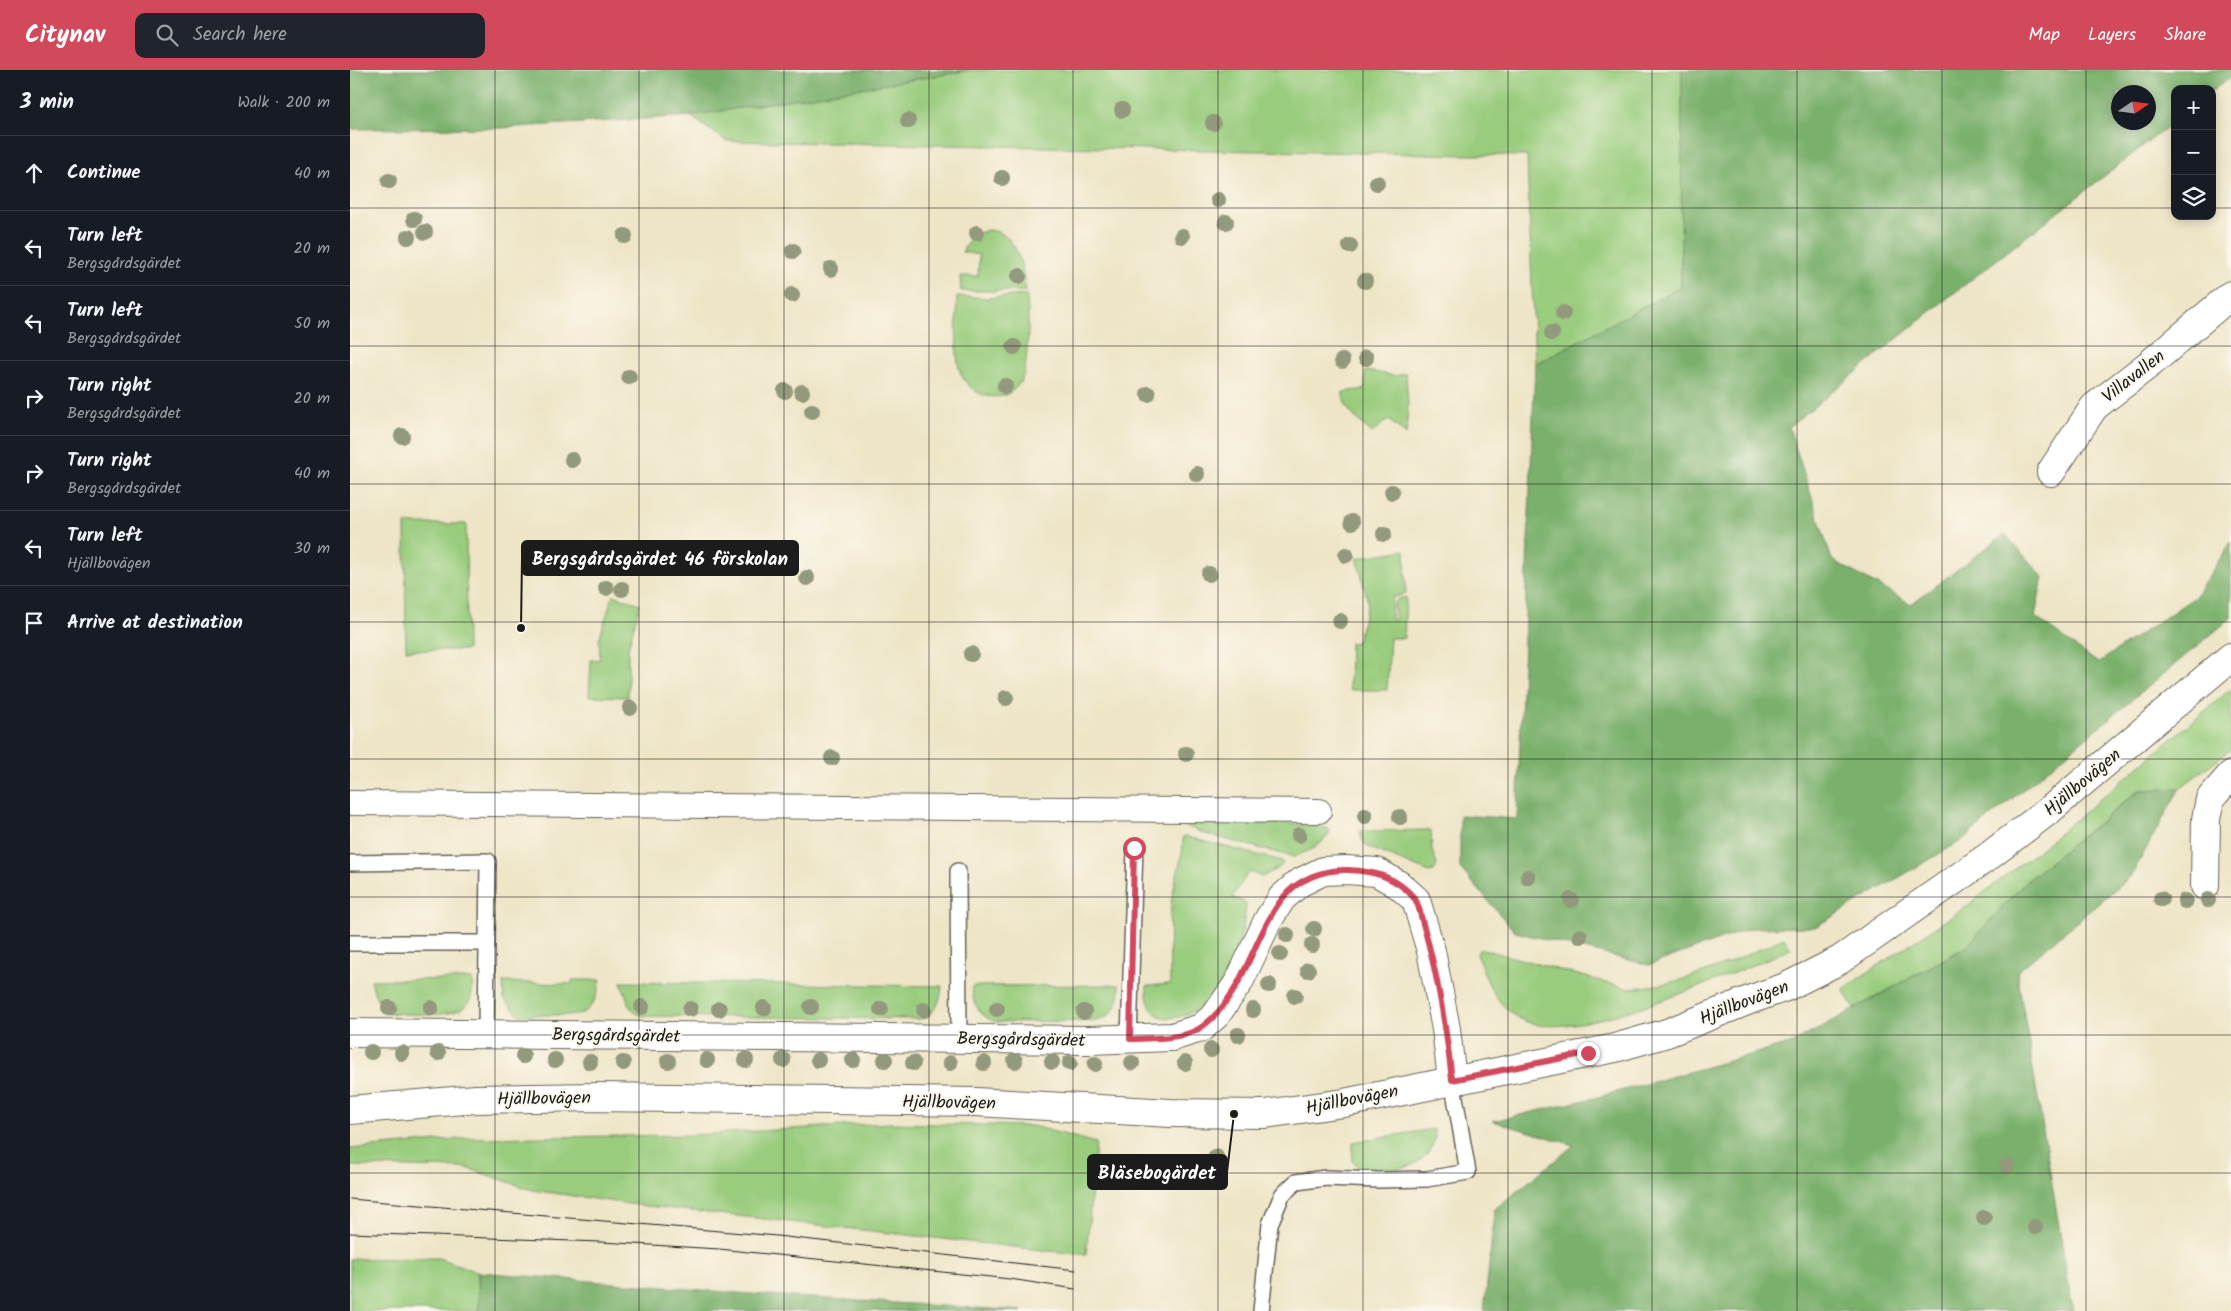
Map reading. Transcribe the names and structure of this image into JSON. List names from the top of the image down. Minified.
{"streets":{"street":["Villavallen","Hjällbovägen","Bergsgårdsgärdet"]},"crossings":[["Hjällbovägen","Bergsgårdsgärdet"]],"places":["Bergsgårdsgärdet 46 förskolan","Bläsebogärdet"],"north":"right","page":{"header":"Citynav","search":"Search here","nav":["Map","Layers","Share"],"heading":["3 min","Walk · 200 m"],"map_buttons":["+","−"],"list":[["Continue","40 m"],["Turn left","Bergsgårdsgärdet","20 m"],["Turn left","Bergsgårdsgärdet","50 m"],["Turn right","Bergsgårdsgärdet","20 m"],["Turn right","Bergsgårdsgärdet","40 m"],["Turn left","Hjällbovägen","30 m"],"Arrive at destination"]}}
